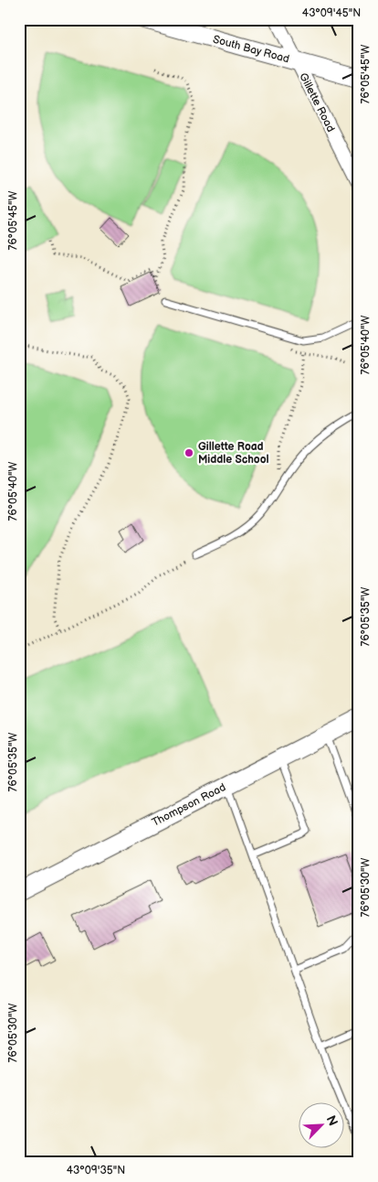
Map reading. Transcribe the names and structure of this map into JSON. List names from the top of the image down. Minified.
{"streets":{"street":["South Bay Road","Gillette Road","Thompson Road"]},"crossings":[["South Bay Road","Gillette Road"]],"places":["Gillette Road Middle School"],"north":"top right","coordinates":["43°09'45\"N","76°05'45\"W","76°05'40\"W","76°05'35\"W","76°05'30\"W","43°09'35\"N"]}
